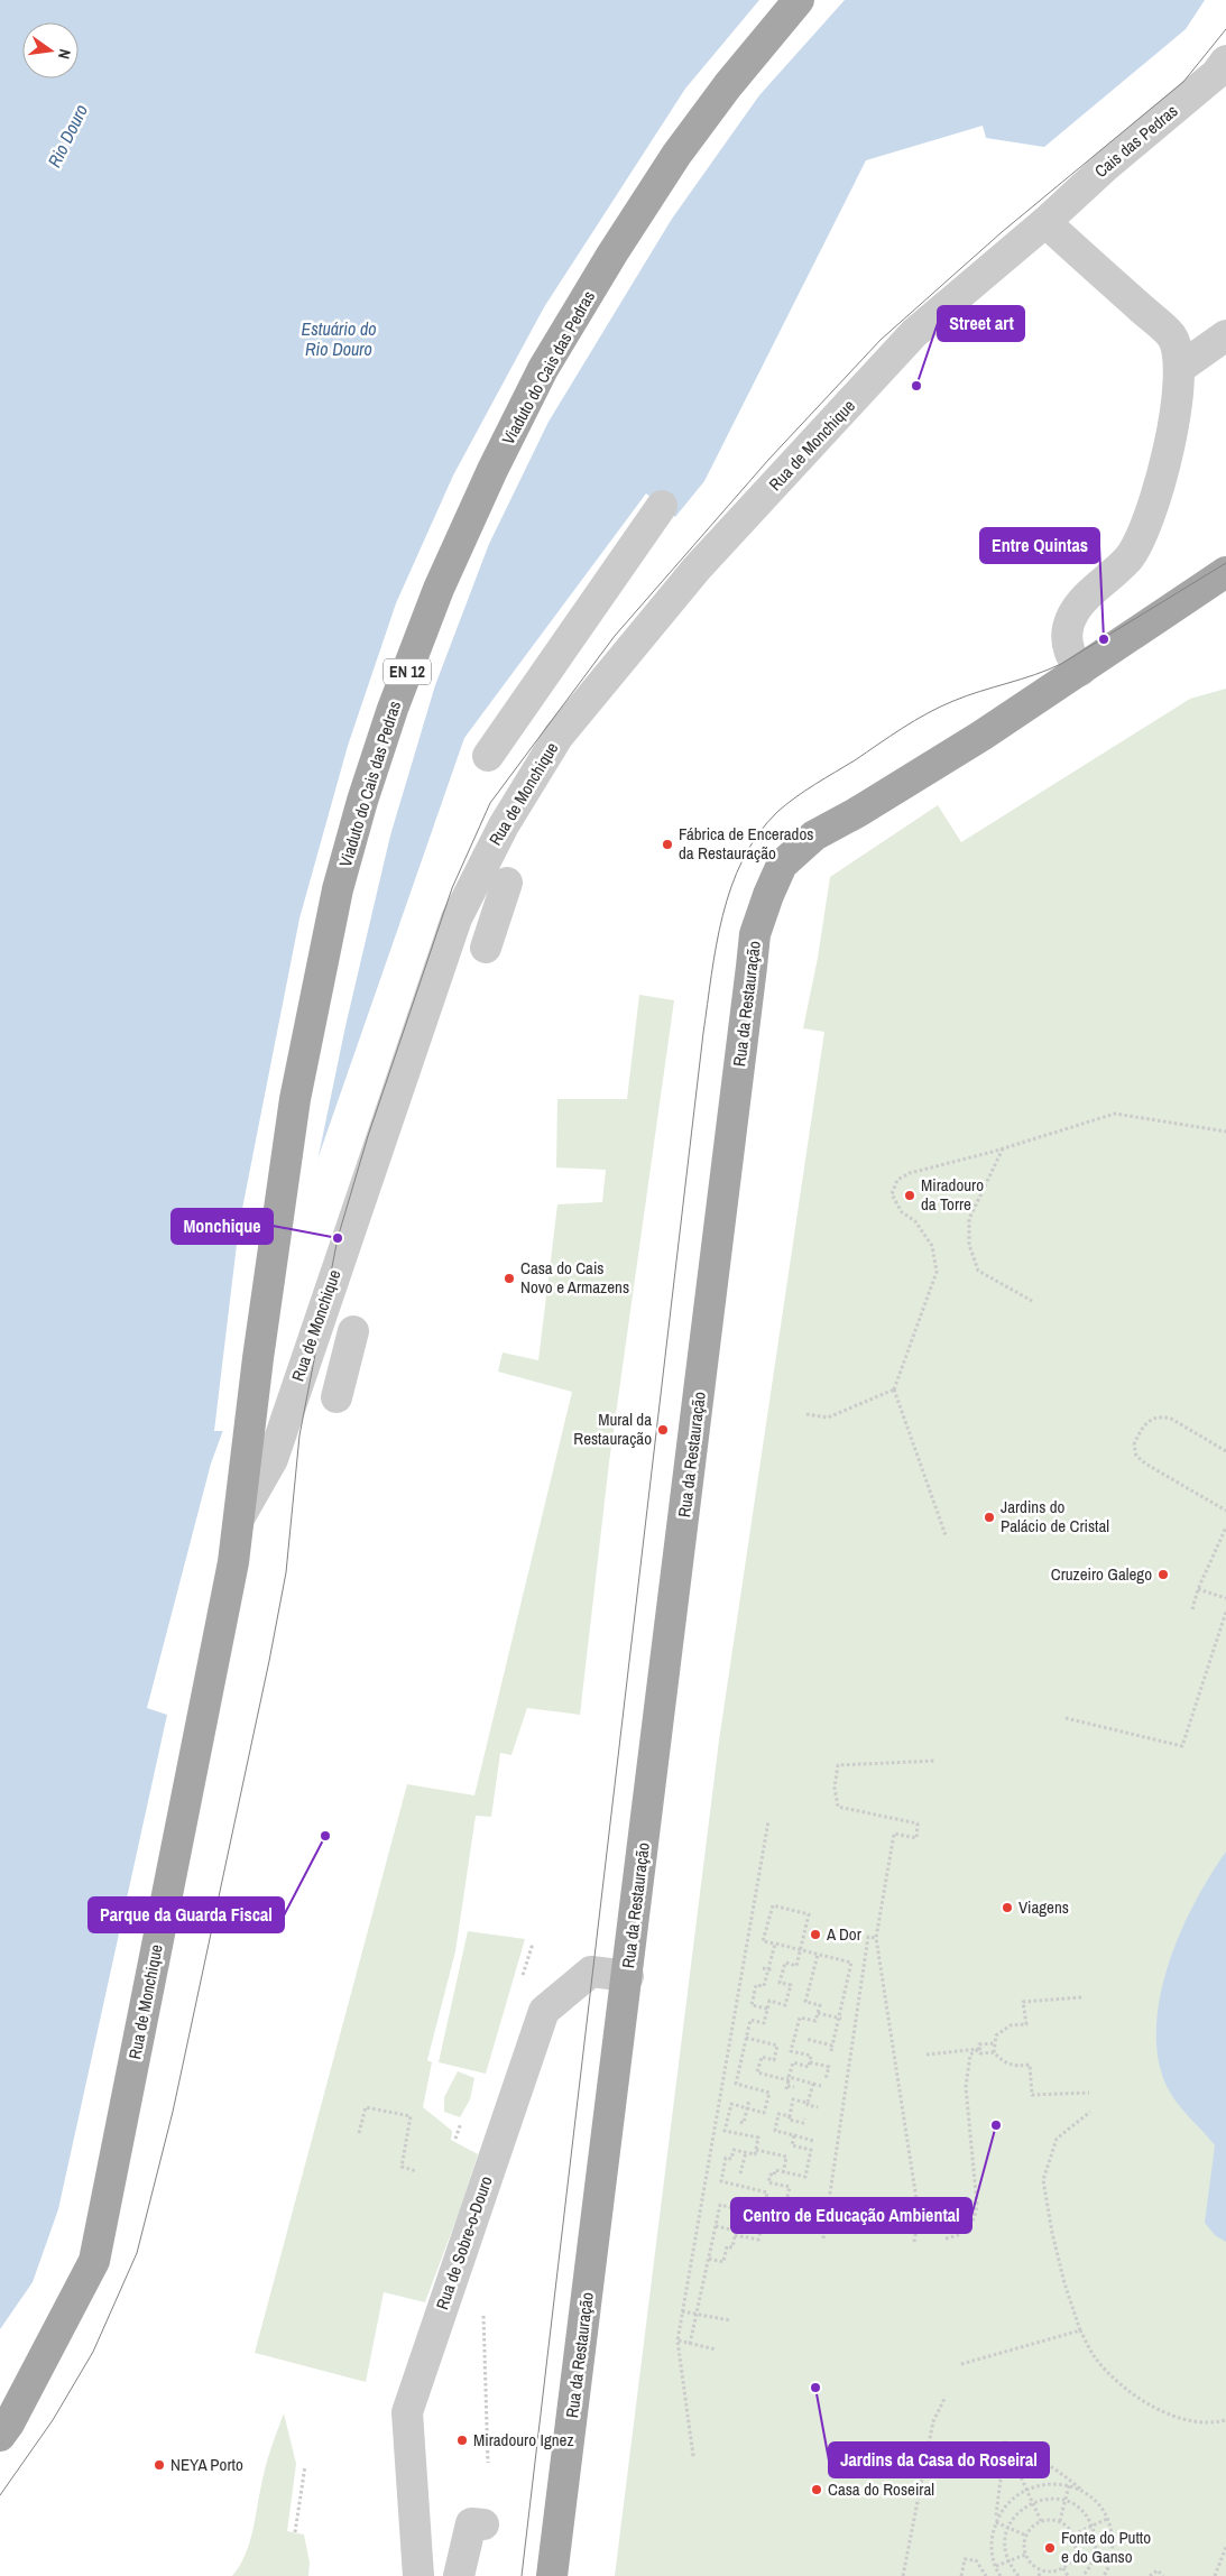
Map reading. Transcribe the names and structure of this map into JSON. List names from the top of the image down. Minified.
{"streets":{"main road":["Viaduto do Cais das Pedras","Rua de Monchique","EN 12","Rua da Restauração"],"street":["Cais das Pedras","Rua de Sobre-o-Douro"]},"crossings":[["Cais das Pedras","Rua de Monchique"],["Viaduto do Cais das Pedras","Rua de Monchique"],["Rua da Restauração","Rua de Sobre-o-Douro"]],"water":["Rio Douro","Estuário do Rio Douro"],"places":["Street art","Entre Quintas","Fábrica de Encerados da Restauração","Miradouro da Torre","Monchique","Casa do Cais Novo e Armazens","Mural da Restauração","Jardins do Palácio de Cristal","Cruzeiro Galego","Parque da Guarda Fiscal","Viagens","A Dor","Centro de Educação Ambiental","Jardins da Casa do Roseiral","Miradouro Ignez","NEYA Porto","Casa do Roseiral","Fonte do Putto e do Ganso"],"north":"right"}
